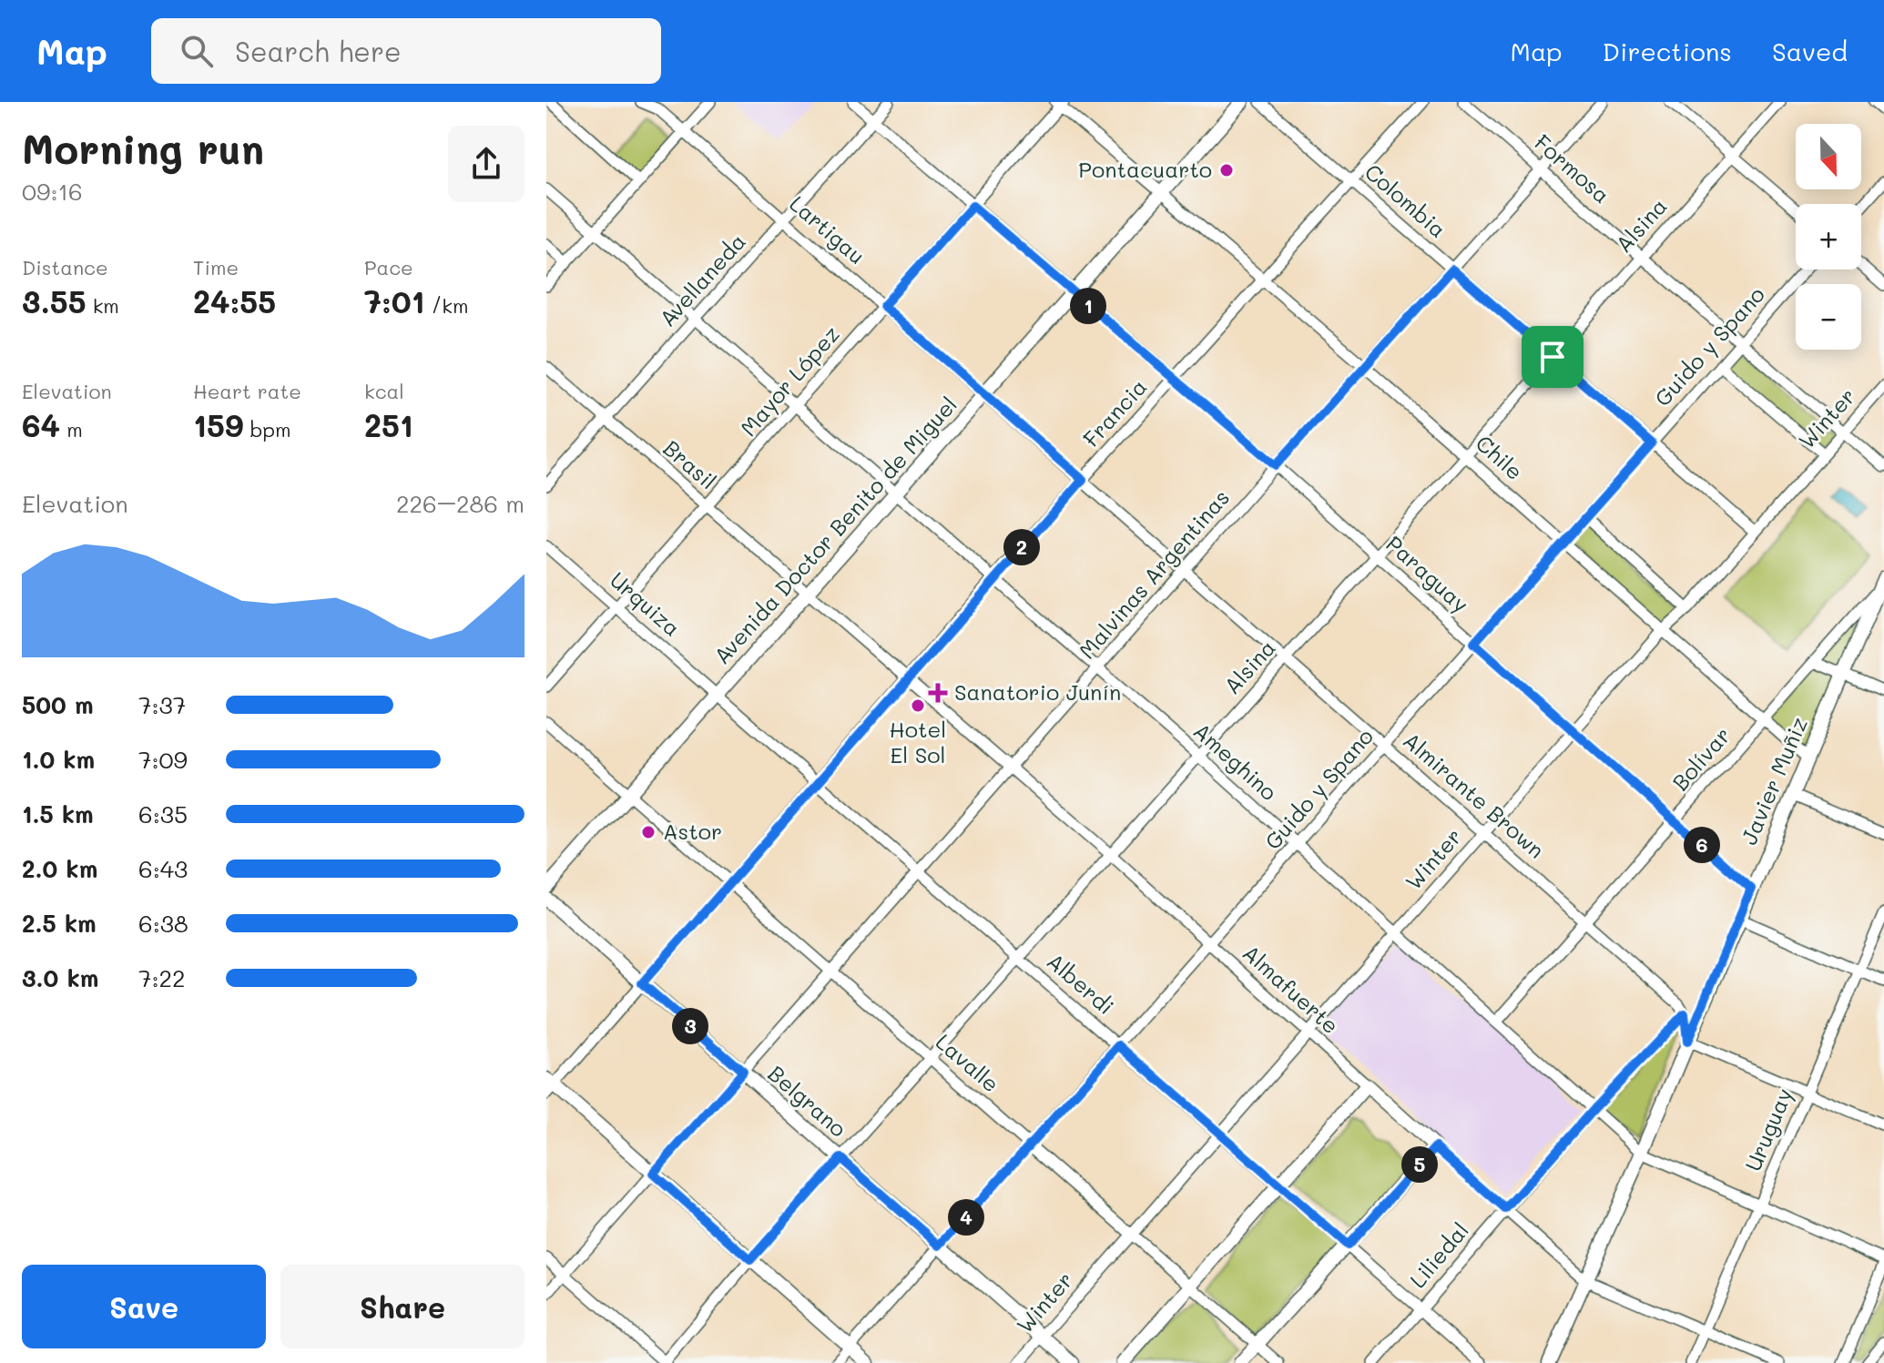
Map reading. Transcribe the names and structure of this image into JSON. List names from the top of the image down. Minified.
{"streets":{"main road":["Avenida Doctor Benito de Miguel","Javier Muñiz","Almafuerte","Belgrano"],"street":["Formosa","Colombia","Alsina","Lartigau","Avellaneda","Guido y Spano","Mayor López","Francia","Winter","Chile","Brasil","Malvinas Argentinas","Paraguay","Urquiza","Bolívar","Ameghino","Almirante Brown","Alberdi","Lavalle","Uruguay","Liliedal"]},"crossings":[["Formosa","Alsina"],["Formosa","Guido y Spano"],["Formosa","Winter"],["Formosa","Malvinas Argentinas"],["Colombia","Alsina"],["Colombia","Guido y Spano"],["Colombia","Francia"],["Colombia","Winter"],["Colombia","Malvinas Argentinas"],["Alsina","Chile"],["Alsina","Paraguay"],["Alsina","Ameghino"],["Alsina","Almirante Brown"],["Alsina","Alberdi"],["Alsina","Almafuerte"],["Alsina","Lavalle"],["Alsina","Belgrano"],["Lartigau","Avellaneda"],["Lartigau","Mayor López"],["Lartigau","Avenida Doctor Benito de Miguel"],["Lartigau","Almirante Brown"],["Avellaneda","Brasil"],["Avellaneda","Paraguay"],["Avellaneda","Ameghino"],["Guido y Spano","Chile"],["Guido y Spano","Paraguay"],["Guido y Spano","Ameghino"],["Guido y Spano","Almirante Brown"],["Guido y Spano","Alberdi"],["Guido y Spano","Almafuerte"],["Guido y Spano","Lavalle"],["Guido y Spano","Belgrano"],["Mayor López","Chile"],["Mayor López","Brasil"],["Mayor López","Paraguay"],["Mayor López","Urquiza"],["Mayor López","Ameghino"],["Francia","Chile"],["Francia","Paraguay"],["Francia","Ameghino"],["Francia","Almirante Brown"],["Francia","Alberdi"],["Francia","Almafuerte"],["Francia","Lavalle"],["Francia","Belgrano"],["Winter","Chile"],["Winter","Paraguay"],["Winter","Ameghino"],["Winter","Almirante Brown"],["Winter","Alberdi"],["Winter","Almafuerte"],["Winter","Lavalle"],["Winter","Belgrano"],["Chile","Avenida Doctor Benito de Miguel"],["Chile","Malvinas Argentinas"],["Chile","Bolívar"],["Chile","Javier Muñiz"],["Brasil","Avenida Doctor Benito de Miguel"],["Brasil","Almafuerte"],["Avenida Doctor Benito de Miguel","Paraguay"],["Avenida Doctor Benito de Miguel","Urquiza"],["Avenida Doctor Benito de Miguel","Ameghino"],["Avenida Doctor Benito de Miguel","Almirante Brown"],["Avenida Doctor Benito de Miguel","Alberdi"],["Avenida Doctor Benito de Miguel","Almafuerte"],["Avenida Doctor Benito de Miguel","Lavalle"],["Malvinas Argentinas","Paraguay"],["Malvinas Argentinas","Ameghino"],["Malvinas Argentinas","Almirante Brown"],["Malvinas Argentinas","Alberdi"],["Malvinas Argentinas","Almafuerte"],["Malvinas Argentinas","Lavalle"],["Malvinas Argentinas","Belgrano"],["Paraguay","Bolívar"],["Paraguay","Javier Muñiz"],["Urquiza","Alberdi"],["Bolívar","Ameghino"],["Bolívar","Javier Muñiz"],["Bolívar","Almirante Brown"],["Ameghino","Javier Muñiz"],["Ameghino","Uruguay"],["Ameghino","Liliedal"],["Javier Muñiz","Almafuerte"],["Almirante Brown","Liliedal"],["Alberdi","Liliedal"],["Almafuerte","Uruguay"],["Almafuerte","Liliedal"]],"places":{"other":["Pontacuarto","Hotel El Sol","Astor"],"health":["Sanatorio Junín"]},"north":"bottom","page":{"header":"Map","search":"Search here","nav":["Map","Directions","Saved"],"heading":["Morning run","09:16"],"map_buttons":["+","−"],"stats":[["Distance","3.55 km"],["Time","24:55"],["Pace","7:01 /km"],["Elevation","64 m"],["Heart rate","159 bpm"],["kcal","251"]],"pins":["1","2","6","3","5","4"],"chart":["Elevation","226–286 m"],"list":[{"name":"500 m","note":"7:37"},{"name":"1.0 km","note":"7:09"},{"name":"1.5 km","note":"6:35"},{"name":"2.0 km","note":"6:43"},{"name":"2.5 km","note":"6:38"},{"name":"3.0 km","note":"7:22"}],"buttons":["Save","Share"]}}
